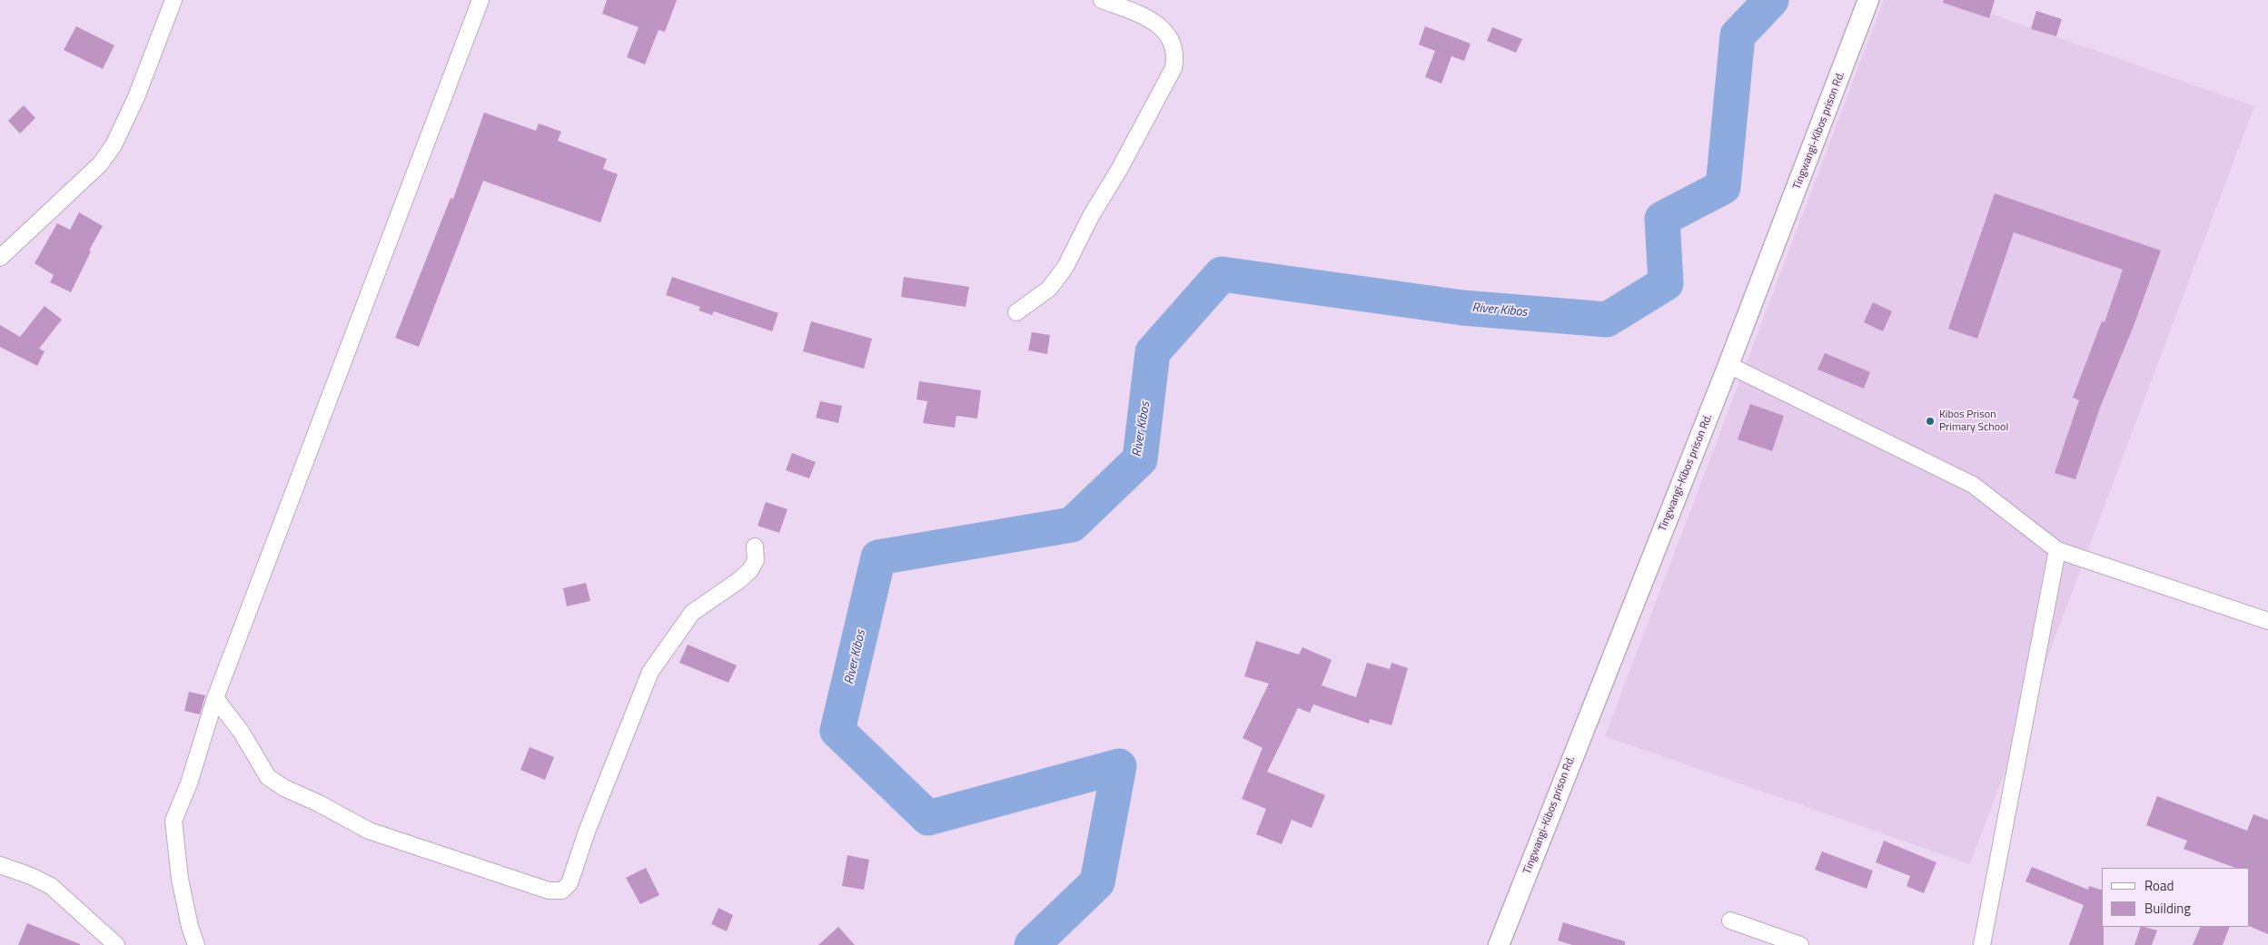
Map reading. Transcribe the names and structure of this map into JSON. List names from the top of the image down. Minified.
{"streets":{"street":["Tingwangi-Kibos prison Rd."]},"water":["River Kibos"],"places":["Kibos Prison Primary School"],"legend":["Road","Building"]}
